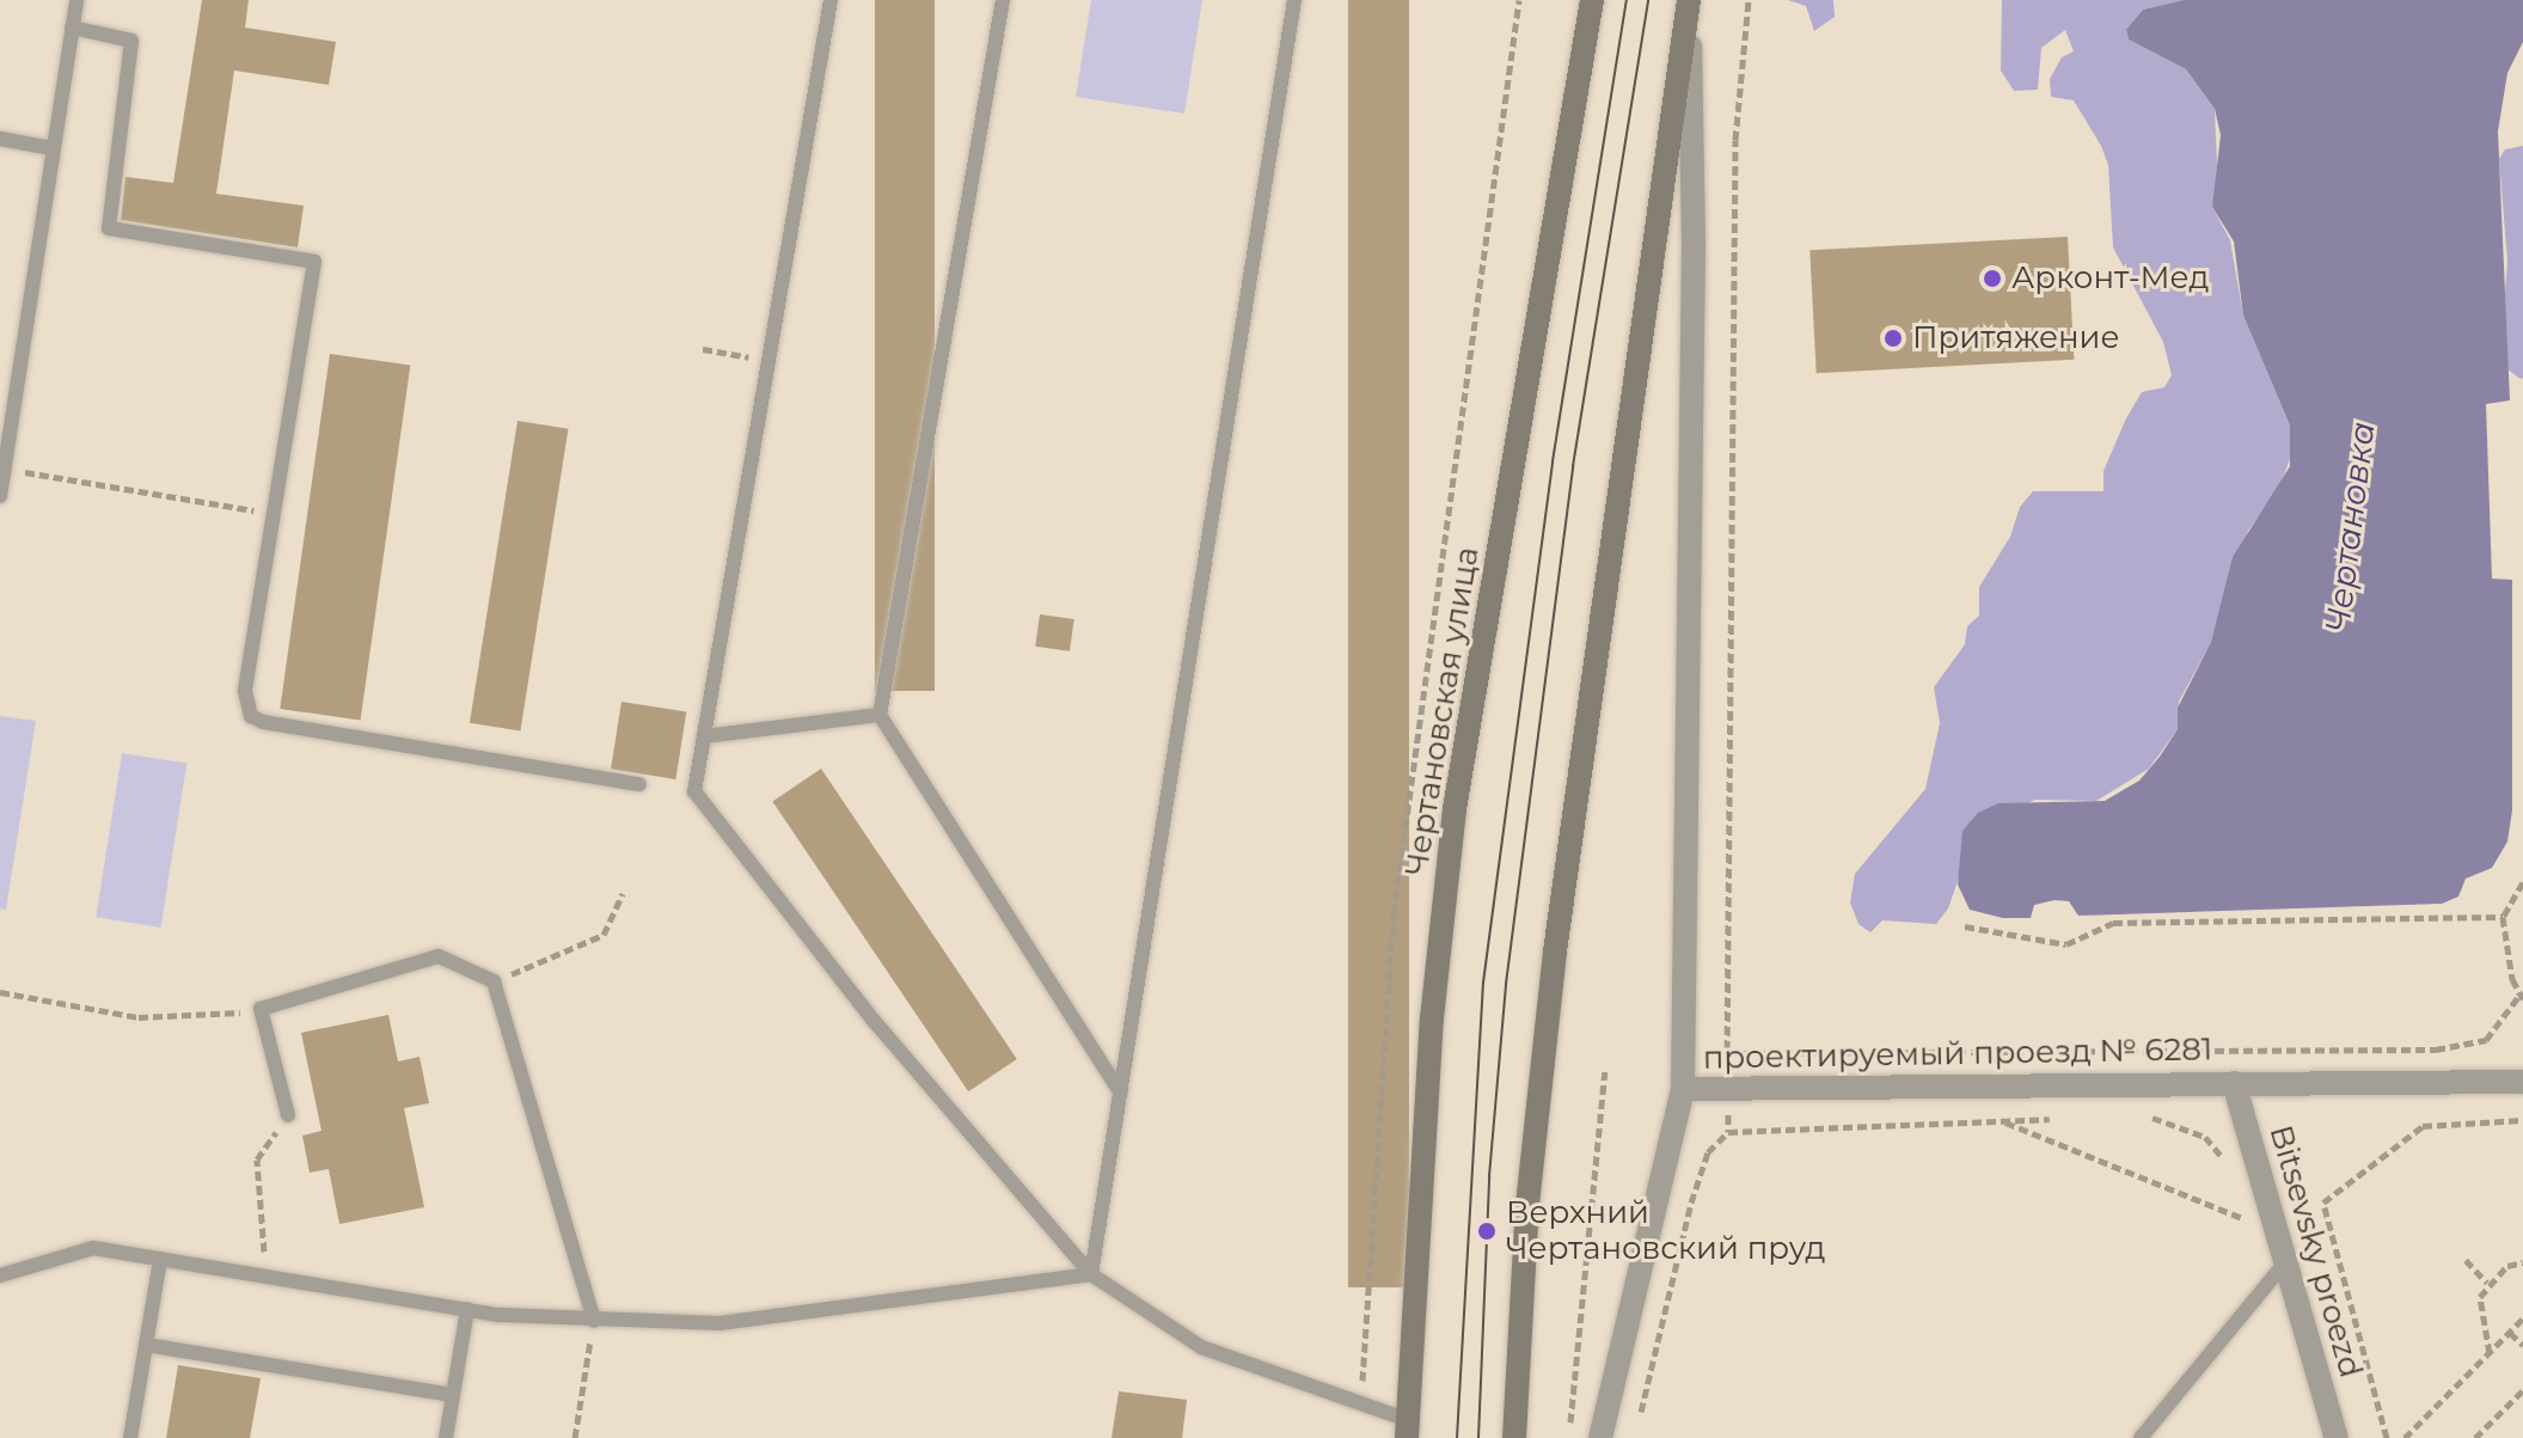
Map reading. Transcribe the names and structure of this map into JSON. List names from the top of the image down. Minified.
{"streets":{"main road":["Чертановская улица"],"street":["проектируемый проезд № 6281","Bitsevsky proezd"]},"crossings":[["проектируемый проезд № 6281","Bitsevsky proezd"]],"water":["Чертановка"],"places":["Арконт-Мед","Притяжение","Верхний Чертановский пруд"]}
